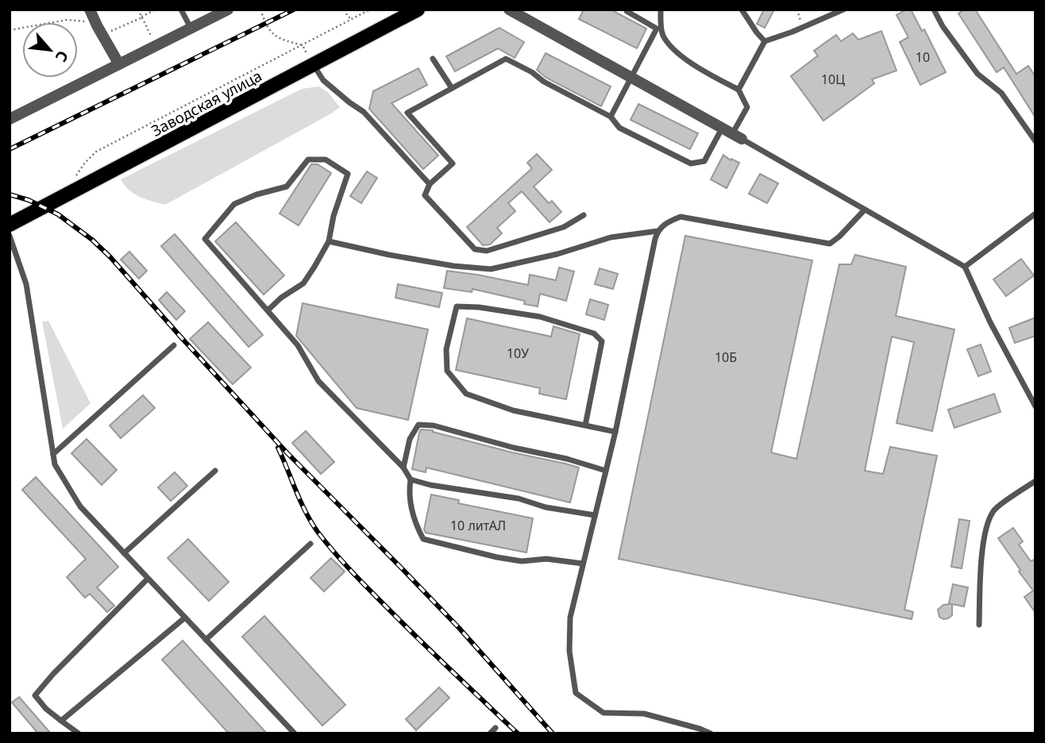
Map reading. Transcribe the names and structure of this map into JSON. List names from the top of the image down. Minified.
{"streets":{"main road":["Заводская улица"]},"house_numbers":["10","10Ц","10У","10Б","10 литАЛ"],"north":"bottom right"}
